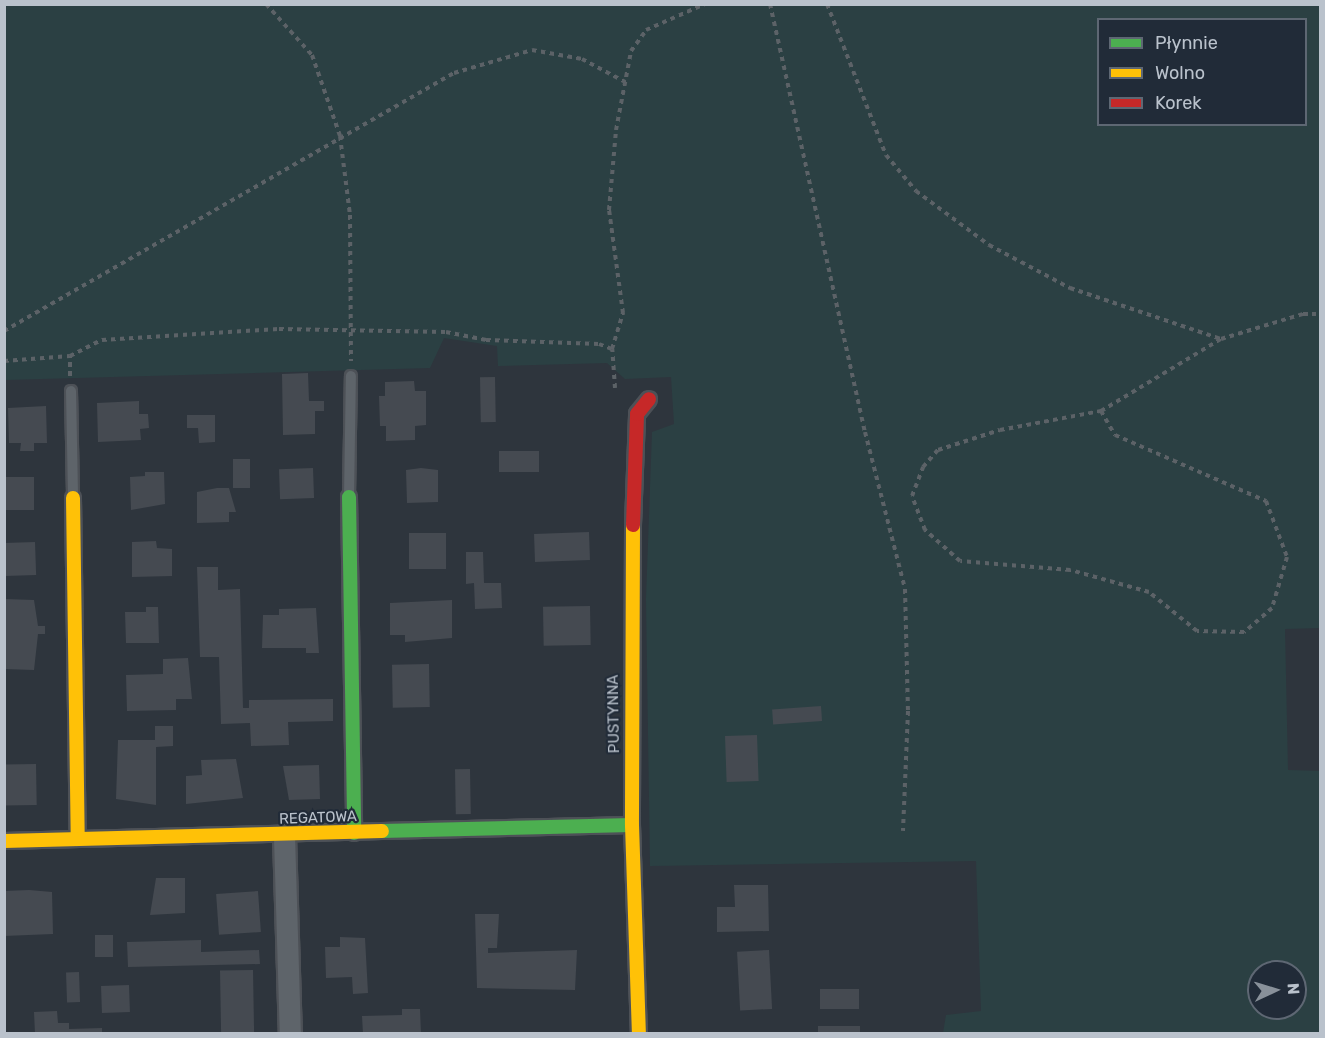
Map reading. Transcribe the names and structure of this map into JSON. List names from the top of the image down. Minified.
{"streets":{"street":["PUSTYNNA","REGATOWA"]},"crossings":[["PUSTYNNA","REGATOWA"]],"legend":["Płynnie","Wolno","Korek"],"north":"right"}
